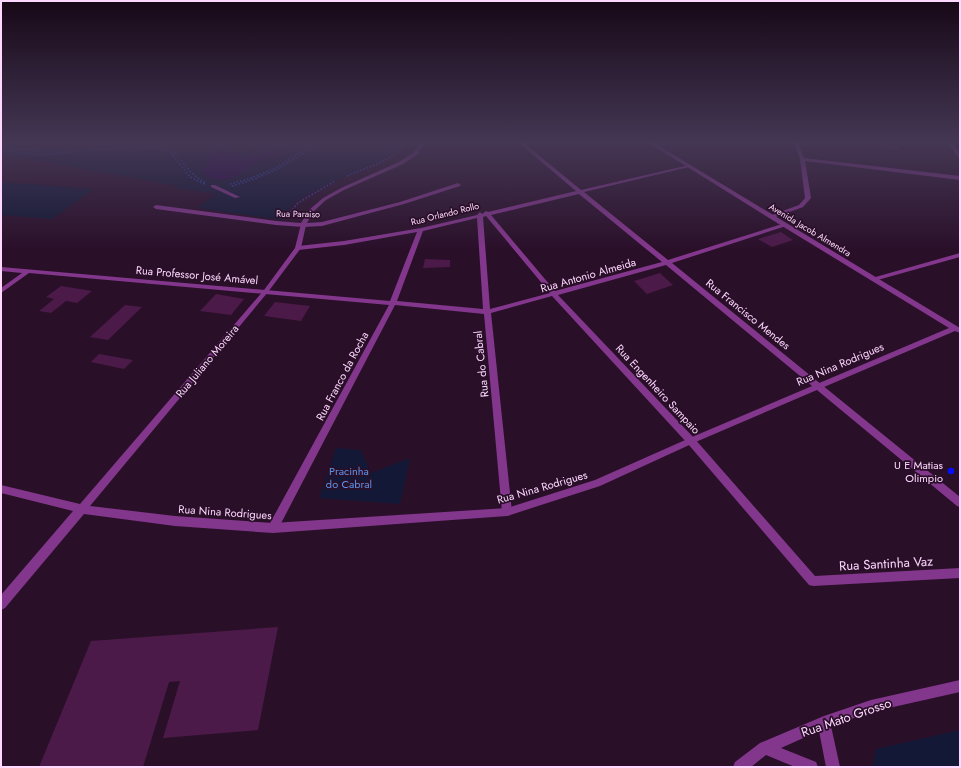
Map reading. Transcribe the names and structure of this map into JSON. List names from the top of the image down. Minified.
{"streets":{"street":["Rua Paraiso","Rua Orlando Rollo","Avenida Jacob Almendra","Rua Professor José Amável","Rua Antonio Almeida","Rua Francisco Mendes","Rua Juliano Moreira","Rua do Cabral","Rua Nina Rodrigues","Rua Franco da Rocha","Rua Engenheiro Sampaio","Rua Santinha Vaz","Rua Mato Grosso"]},"crossings":[["Rua Paraiso","Rua Juliano Moreira"],["Rua Orlando Rollo","Rua Francisco Mendes"],["Rua Orlando Rollo","Rua Juliano Moreira"],["Rua Orlando Rollo","Rua do Cabral"],["Rua Orlando Rollo","Rua Franco da Rocha"],["Rua Orlando Rollo","Rua Engenheiro Sampaio"],["Avenida Jacob Almendra","Rua Antonio Almeida"],["Avenida Jacob Almendra","Rua Nina Rodrigues"],["Rua Professor José Amável","Rua Antonio Almeida"],["Rua Professor José Amável","Rua Juliano Moreira"],["Rua Professor José Amável","Rua Franco da Rocha"],["Rua Antonio Almeida","Rua Francisco Mendes"],["Rua Antonio Almeida","Rua do Cabral"],["Rua Antonio Almeida","Rua Franco da Rocha"],["Rua Antonio Almeida","Rua Engenheiro Sampaio"],["Rua Francisco Mendes","Rua Nina Rodrigues"],["Rua Juliano Moreira","Rua Nina Rodrigues"],["Rua do Cabral","Rua Nina Rodrigues"],["Rua do Cabral","Rua Engenheiro Sampaio"],["Rua Nina Rodrigues","Rua Franco da Rocha"],["Rua Nina Rodrigues","Rua Engenheiro Sampaio"],["Rua Engenheiro Sampaio","Rua Santinha Vaz"]],"parks":["Pracinha do Cabral"],"places":["U E Matias Olimpio"]}
